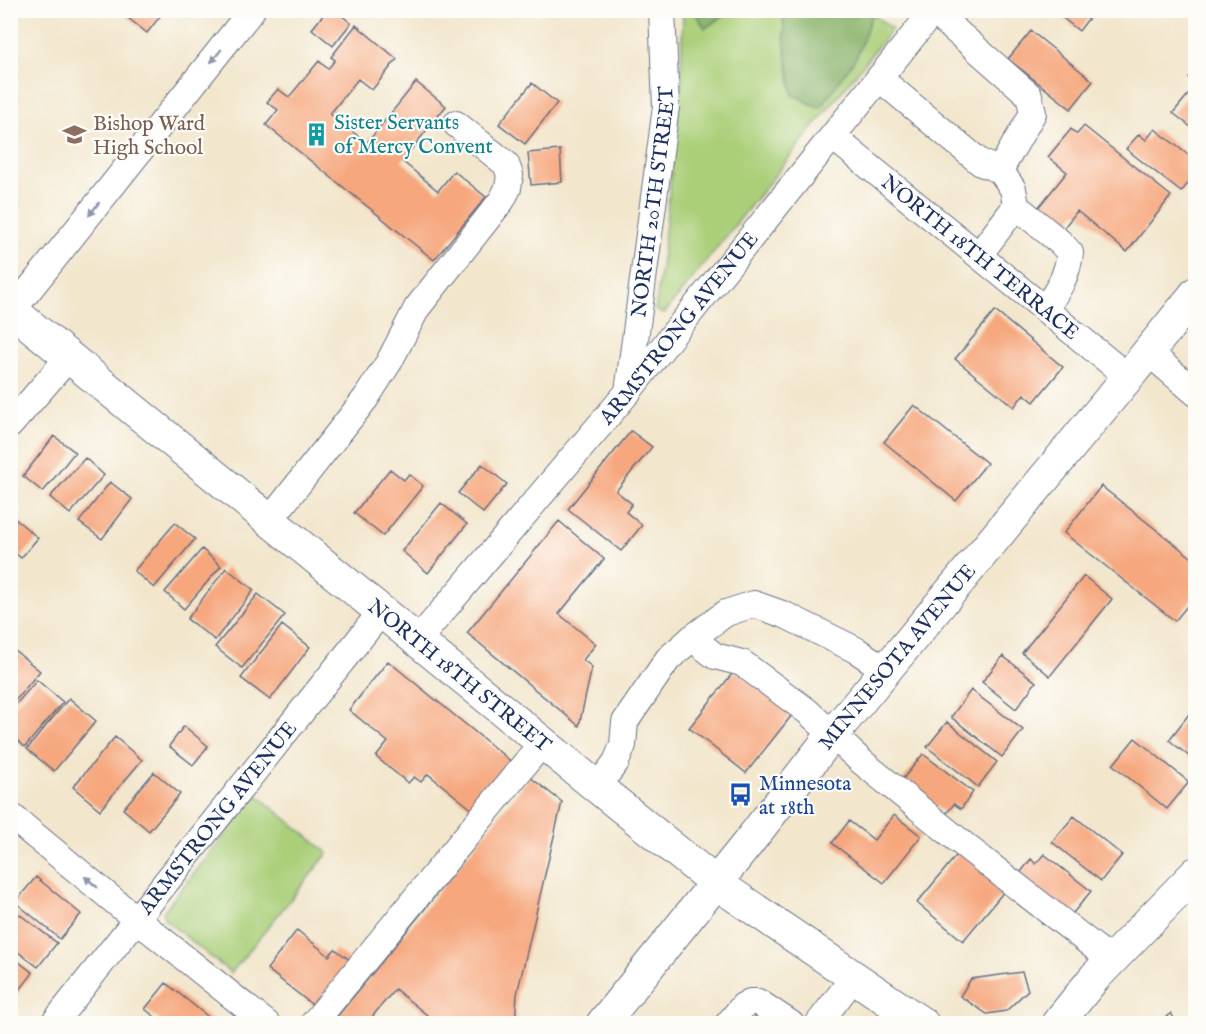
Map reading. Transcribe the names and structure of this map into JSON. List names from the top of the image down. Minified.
{"streets":{"main road":["MINNESOTA AVENUE","NORTH 18TH STREET"],"street":["NORTH 20TH STREET","NORTH 18TH TERRACE","ARMSTRONG AVENUE"]},"crossings":[["NORTH 20TH STREET","ARMSTRONG AVENUE"],["NORTH 18TH TERRACE","ARMSTRONG AVENUE"],["NORTH 18TH TERRACE","MINNESOTA AVENUE"],["ARMSTRONG AVENUE","NORTH 18TH STREET"],["MINNESOTA AVENUE","NORTH 18TH STREET"]],"places":{"building":["Sister Servants of Mercy Convent"],"school or university":["Bishop Ward High School"],"bus stop":["Minnesota at 18th"]}}
